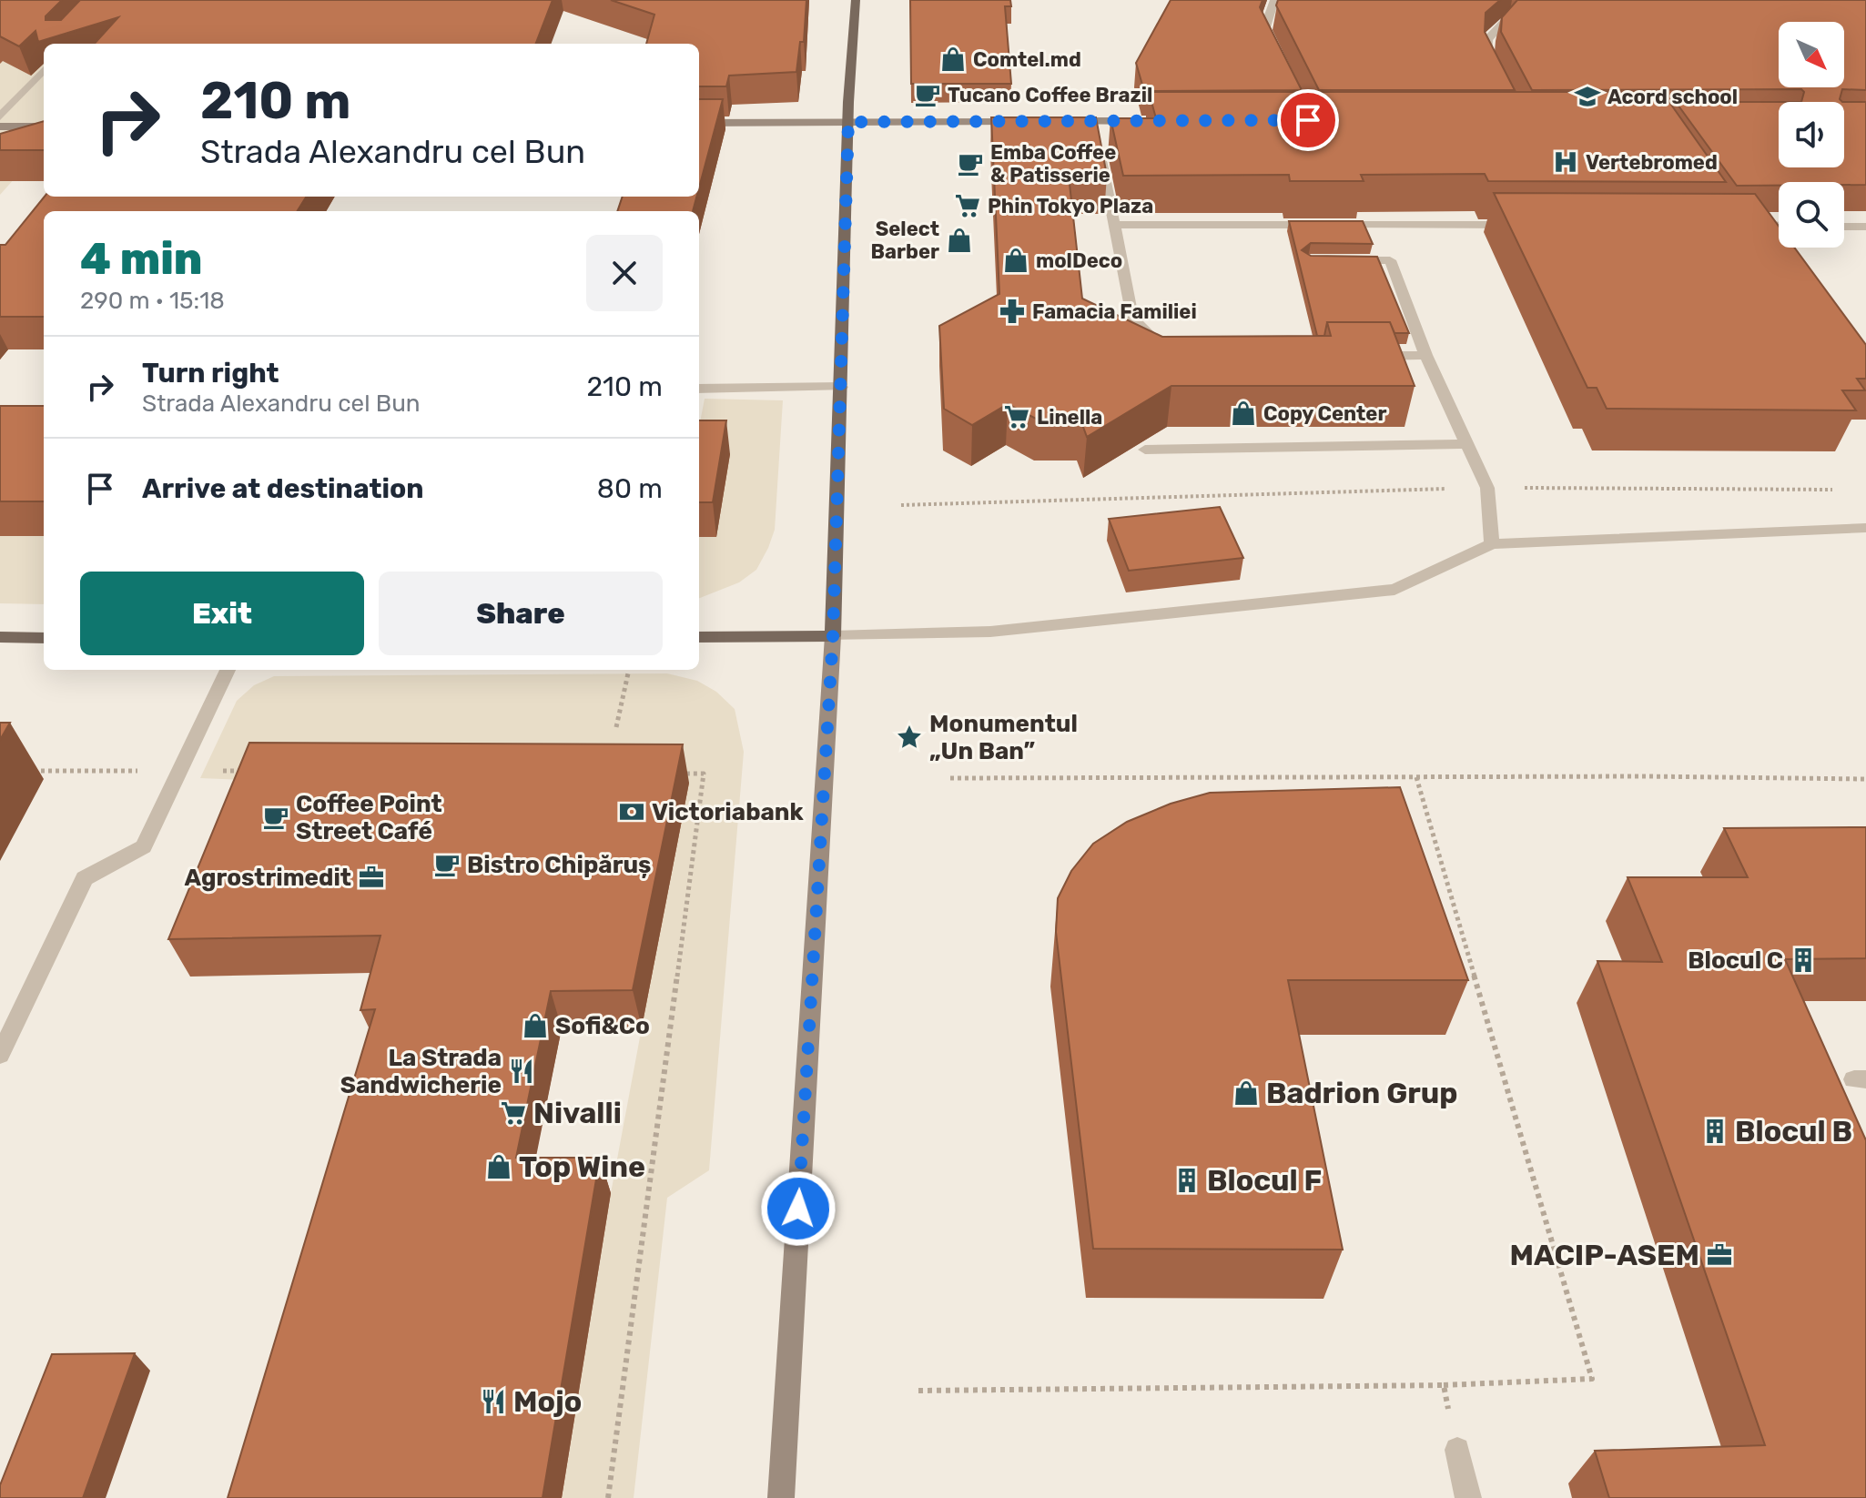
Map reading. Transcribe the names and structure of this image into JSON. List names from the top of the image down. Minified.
{"places":{"shop":["Comtel.md","Select Barber","molDeco","Copy Center","Sofi&Co","Badrion Grup","Top Wine"],"cafe":["Tucano Coffee Brazil","Emba Coffee & Patisserie","Coffee Point Street Café","Bistro Chipăruș"],"school or university":["Acord school"],"hospital":["Vertebromed"],"supermarket":["Phin Tokyo Plaza","Linella","Nivalli"],"pharmacy":["Famacia Familiei"],"place":["Monumentul „Un Ban”"],"bank":["Victoriabank"],"office":["Agrostrimedit","MACIP-ASEM"],"building":["Blocul C","Blocul B","Blocul F"],"restaurant":["La Strada Sandwicherie","Mojo"]},"north":"bottom right","page":{"turn":["210 m","Strada Alexandru cel Bun"],"heading":["4 min","290 m · 15:18"],"list":[{"name":"Turn right","note":"Strada Alexandru cel Bun","value":"210 m"},{"name":"Arrive at destination","value":"80 m"}],"buttons":["Exit","Share"]}}
